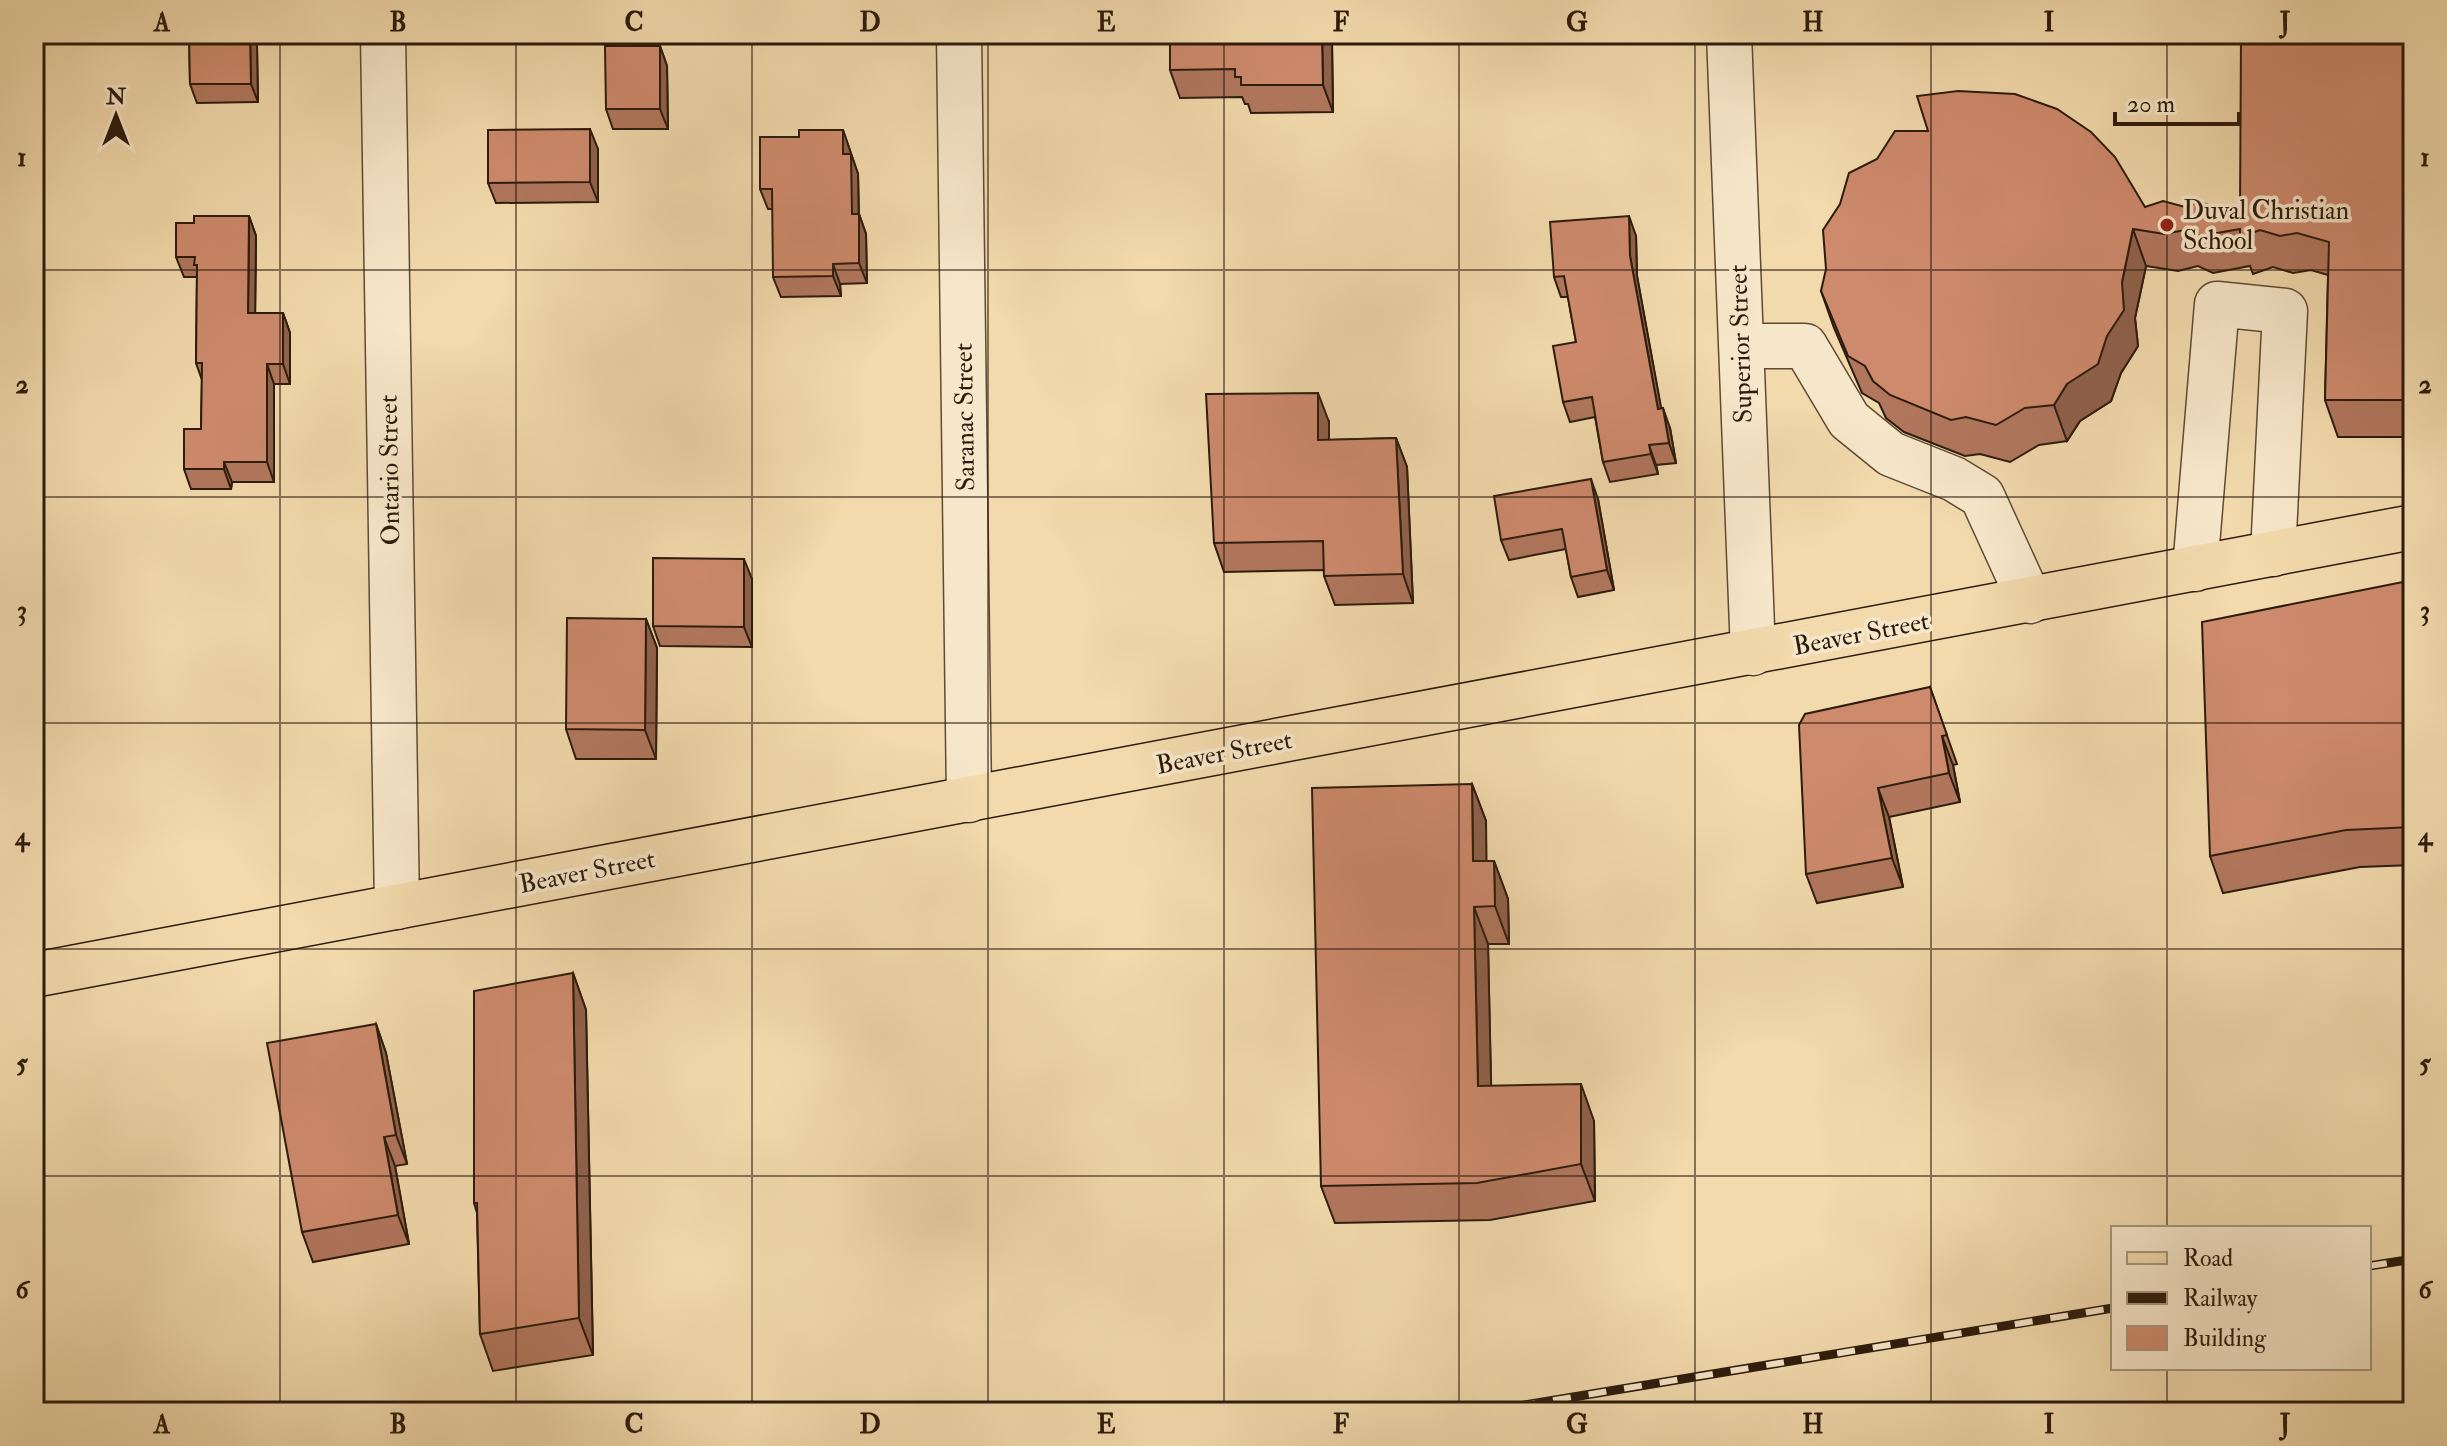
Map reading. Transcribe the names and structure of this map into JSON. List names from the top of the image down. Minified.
{"streets":{"main road":["Beaver Street"],"street":["Superior Street","Saranac Street","Ontario Street"]},"crossings":[["Superior Street","Beaver Street"],["Saranac Street","Beaver Street"],["Ontario Street","Beaver Street"]],"places":["Duval Christian School"],"legend":["Road","Railway","Building"],"scale_bar":"20 m","north":"top","grid":{"columns":["A","B","C","D","E","F","G","H","I","J"],"rows":["1","2","3","4","5","6"]}}
